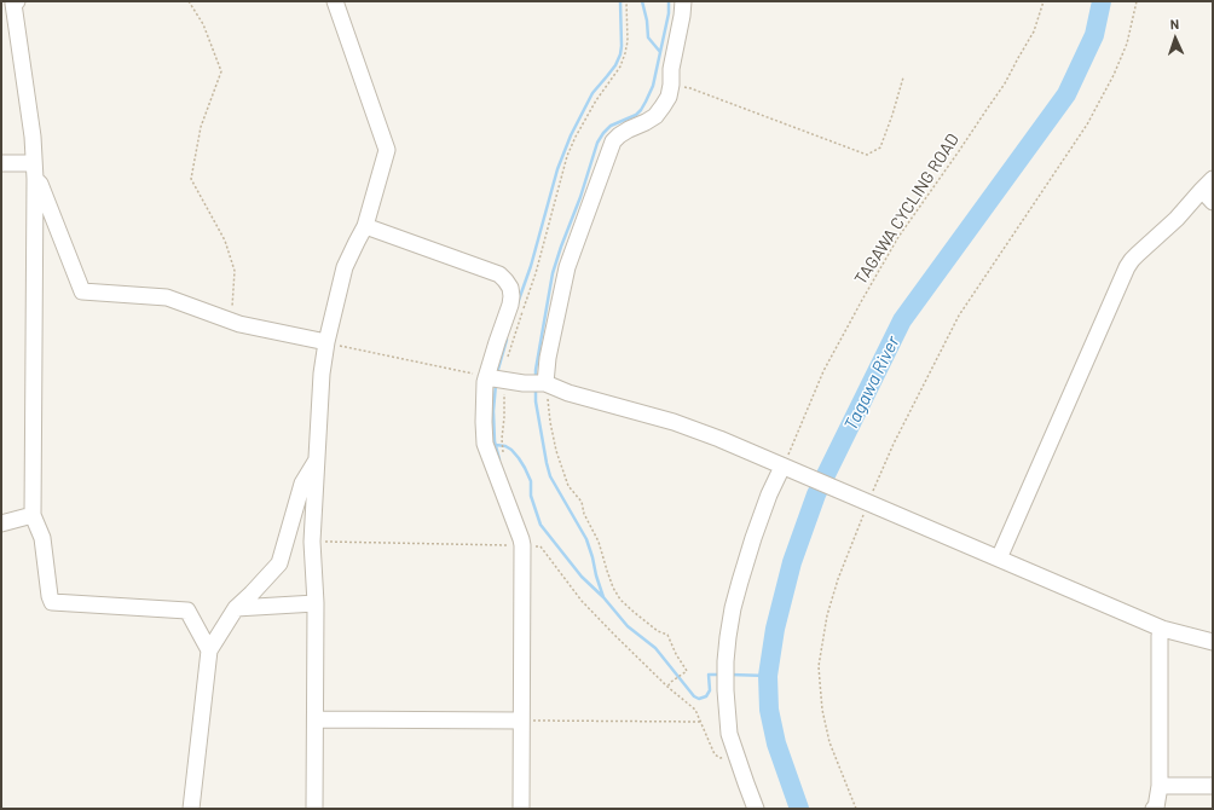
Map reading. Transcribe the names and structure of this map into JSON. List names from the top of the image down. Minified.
{"streets":{"path":["TAGAWA CYCLING ROAD"]},"water":["Tagawa River"],"north":"top"}
